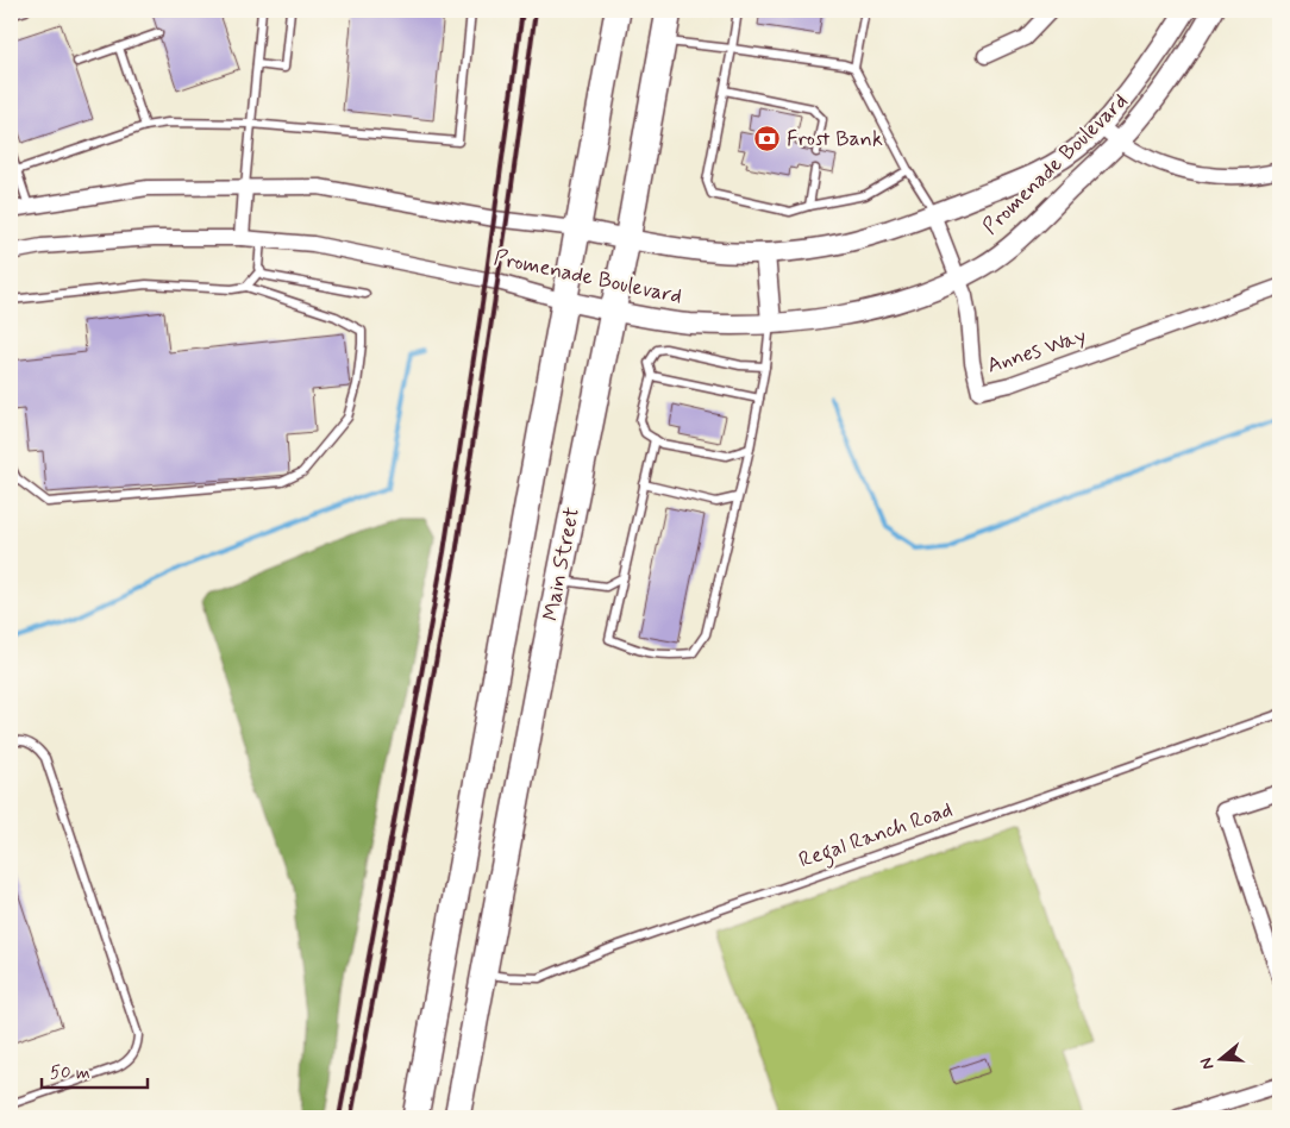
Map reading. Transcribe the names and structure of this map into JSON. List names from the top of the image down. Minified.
{"streets":{"highway":["Main Street"],"street":["Promenade Boulevard","Annes Way"],"lane":["Regal Ranch Road"]},"crossings":[["Promenade Boulevard","Annes Way"],["Promenade Boulevard","Main Street"],["Main Street","Regal Ranch Road"]],"places":{"bank":["Frost Bank"]},"scale_bar":"50 m","north":"left"}
